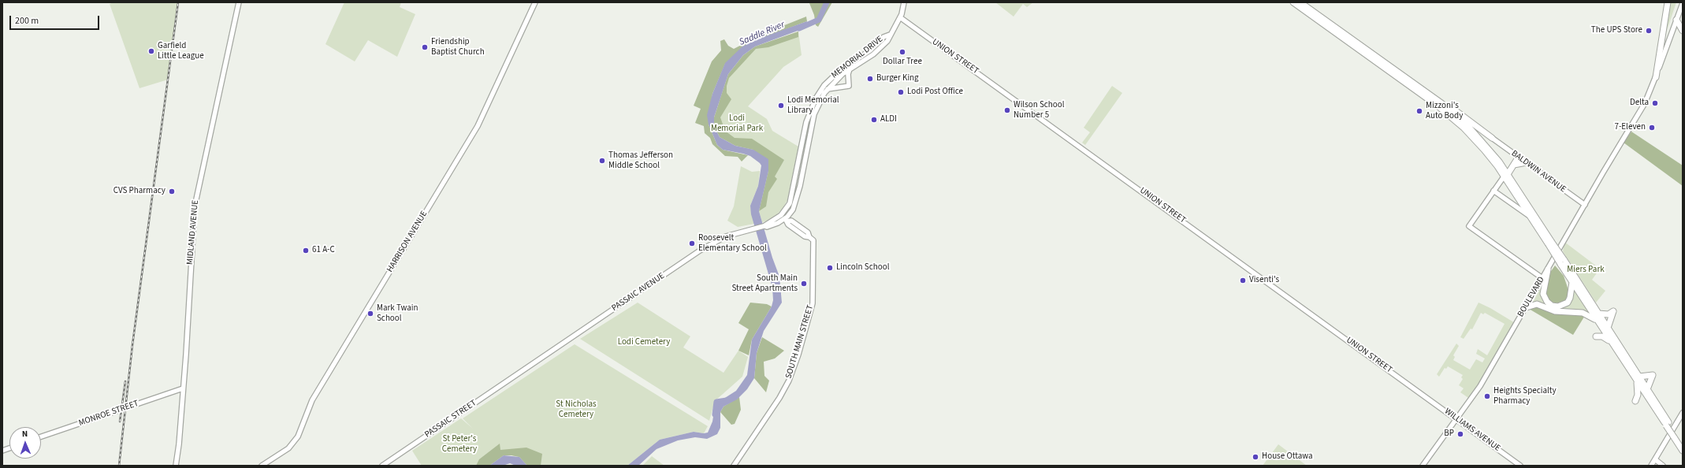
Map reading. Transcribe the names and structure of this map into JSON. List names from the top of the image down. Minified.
{"streets":{"street":["UNION STREET","MEMORIAL DRIVE","BALDWIN AVENUE","MIDLAND AVENUE","HARRISON AVENUE","PASSAIC AVENUE","BOULEVARD","SOUTH MAIN STREET","MONROE STREET","PASSAIC STREET","WILLIAMS AVENUE"]},"crossings":[["UNION STREET","MEMORIAL DRIVE"],["UNION STREET","WILLIAMS AVENUE"],["MEMORIAL DRIVE","PASSAIC AVENUE"],["MEMORIAL DRIVE","SOUTH MAIN STREET"],["BALDWIN AVENUE","BOULEVARD"],["MIDLAND AVENUE","MONROE STREET"],["PASSAIC AVENUE","SOUTH MAIN STREET"],["PASSAIC AVENUE","PASSAIC STREET"],["BOULEVARD","WILLIAMS AVENUE"]],"water":["Saddle River"],"parks":["Lodi Memorial Park","Miers Park","Lodi Cemetery","St Nicholas Cemetery","St Peter's Cemetery"],"places":["The UPS Store","Friendship Baptist Church","Garfield Little League","Dollar Tree","Burger King","Lodi Post Office","Delta","Lodi Memorial Library","Wilson School Number 5","Mizzoni's Auto Body","ALDI","7-Eleven","Thomas Jefferson Middle School","CVS Pharmacy","Roosevelt Elementary School","61 A-C","Lincoln School","Visenti's","South Main Street Apartments","Mark Twain School","Heights Specialty Pharmacy","BP","House Ottawa"],"scale_bar":"200 m","north":"top"}
